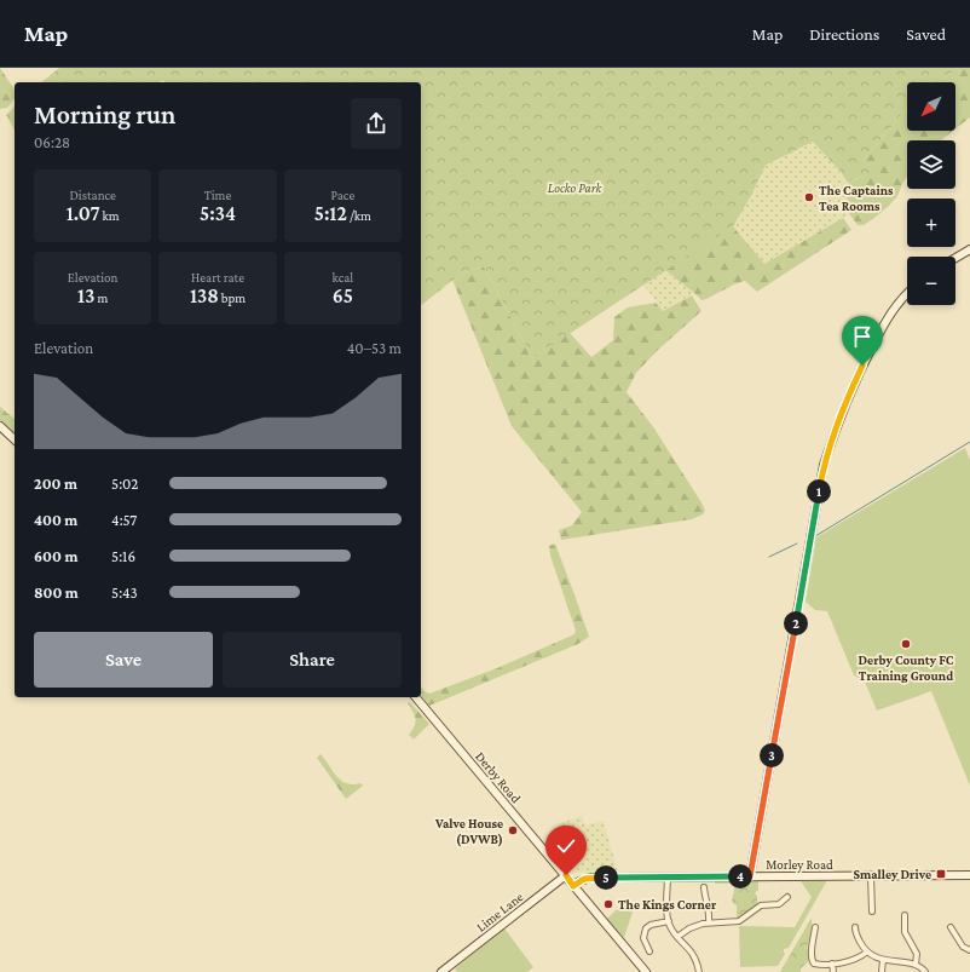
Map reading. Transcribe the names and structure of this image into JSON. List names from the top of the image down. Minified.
{"streets":{"street":["Derby Road","Morley Road","Lime Lane"]},"crossings":[["Derby Road","Lime Lane"]],"parks":["Locko Park"],"places":{"other":["The Captains Tea Rooms","Derby County FC Training Ground","Valve House (DVWB)","The Kings Corner"],"transit":["Smalley Drive"]},"north":"bottom left","page":{"header":"Map","nav":["Map","Directions","Saved"],"map_buttons":["+","−"],"heading":["Morning run","06:28"],"stats":[["Distance","1.07 km"],["Time","5:34"],["Pace","5:12 /km"],["Elevation","13 m"],["Heart rate","138 bpm"],["kcal","65"]],"chart":["Elevation","40–53 m"],"list":[{"name":"200 m","note":"5:02"},{"name":"400 m","note":"4:57"},{"name":"600 m","note":"5:16"},{"name":"800 m","note":"5:43"}],"pins":["1","2","3","4","5"],"buttons":["Save","Share"]}}
